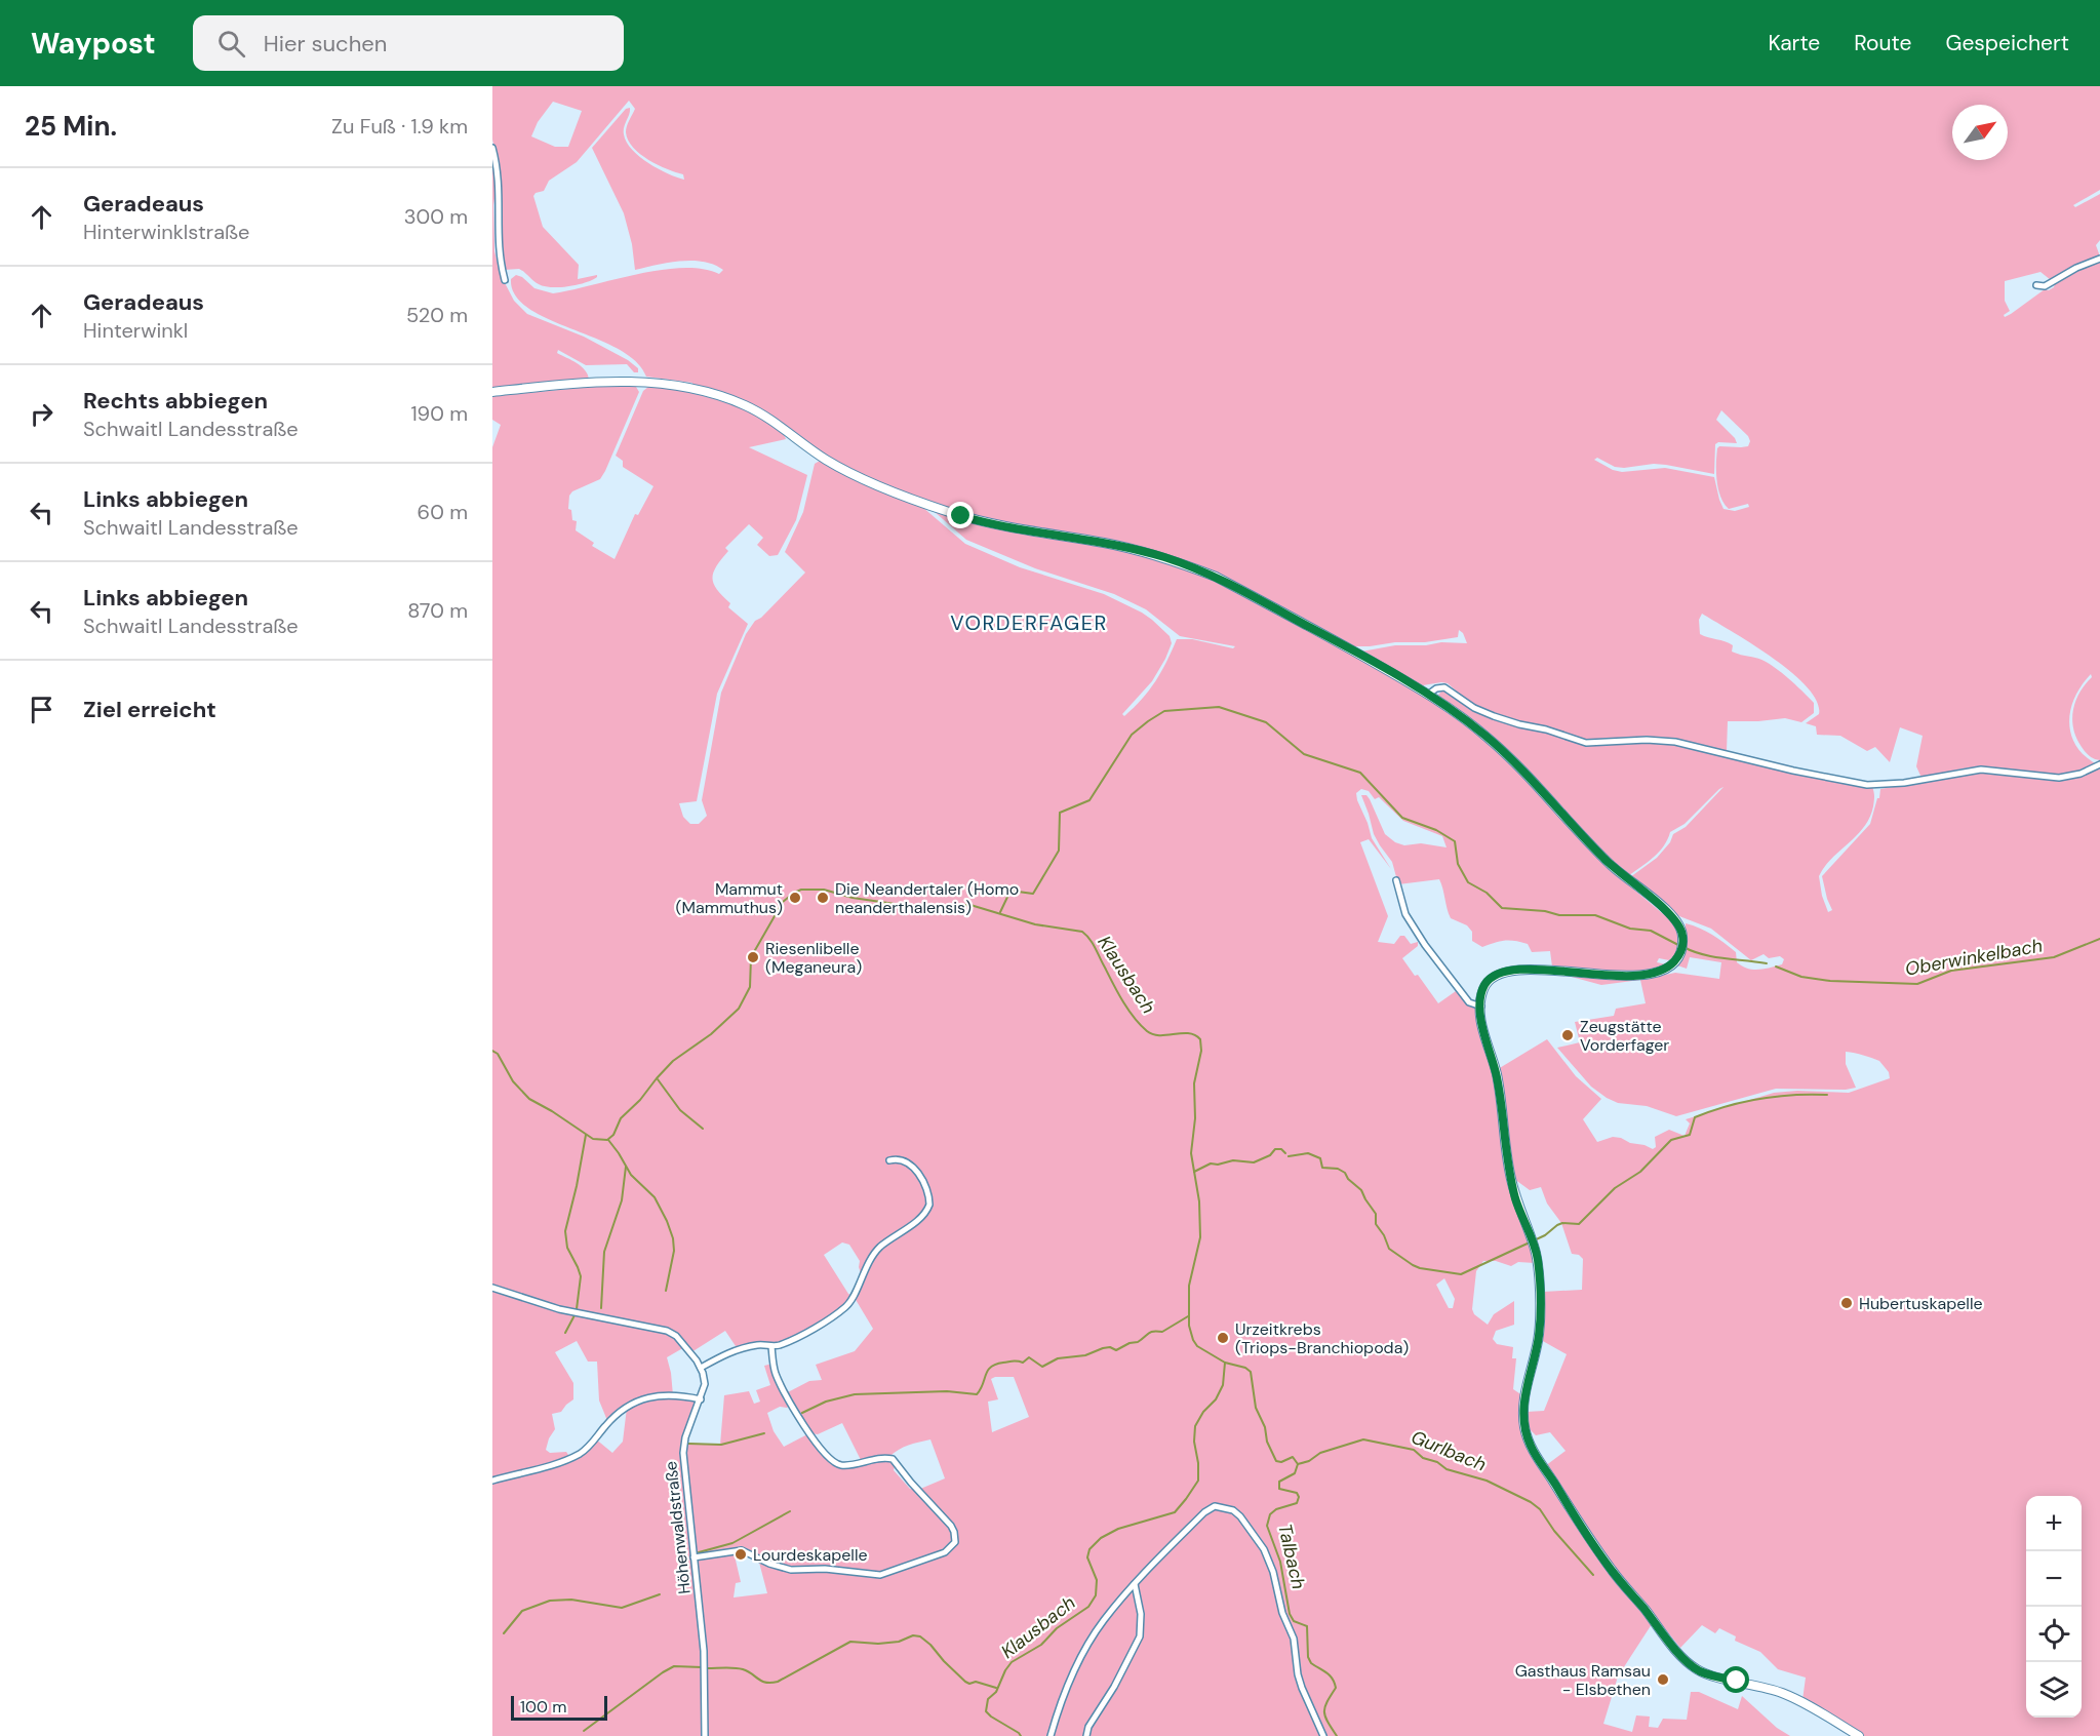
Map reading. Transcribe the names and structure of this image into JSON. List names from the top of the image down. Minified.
{"streets":{"street":["Höhenwaldstraße"]},"districts":["VORDERFAGER"],"water":["Oberwinkelbach","Klausbach","Gurlbach","Talbach"],"places":["Mammut (Mammuthus)","Die Neandertaler (Homo neanderthalensis)","Riesenlibelle (Meganeura)","Zeugstätte Vorderfager","Hubertuskapelle","Urzeitkrebs (Triops-Branchiopoda)","Lourdeskapelle","Gasthaus Ramsau - Elsbethen"],"scale_bar":"100 m","north":"top right","page":{"header":"Waypost","search":"Hier suchen","nav":["Karte","Route","Gespeichert"],"heading":["25 Min.","Zu Fuß · 1.9 km"],"list":[["Geradeaus","Hinterwinklstraße","300 m"],["Geradeaus","Hinterwinkl","520 m"],["Rechts abbiegen","Schwaitl Landesstraße","190 m"],["Links abbiegen","Schwaitl Landesstraße","60 m"],["Links abbiegen","Schwaitl Landesstraße","870 m"],"Ziel erreicht"],"map_buttons":["+","−"],"scale":"100 m"}}
